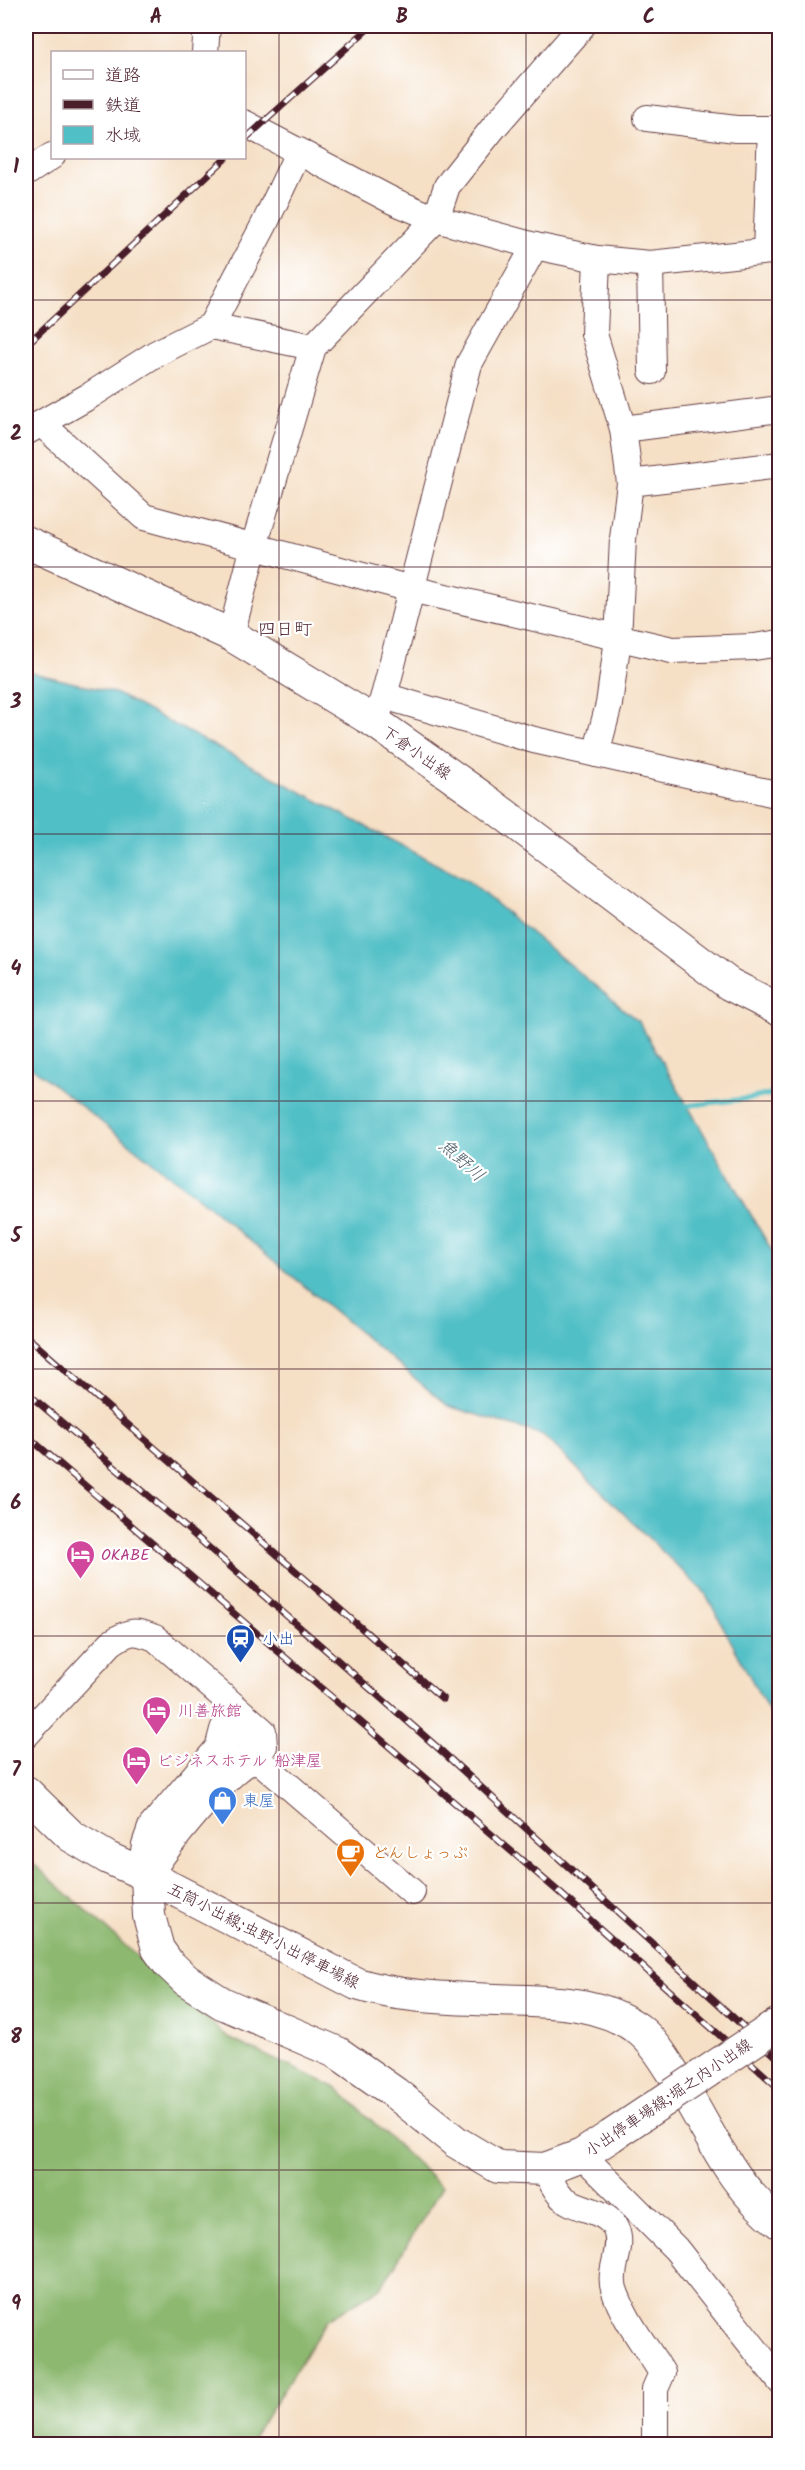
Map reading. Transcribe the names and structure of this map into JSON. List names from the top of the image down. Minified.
{"streets":{"main road":["下倉小出線","五筒小出線;虫野小出停車場線","小出停車場線;堀之内小出線"]},"crossings":[["五筒小出線;虫野小出停車場線","小出停車場線;堀之内小出線"]],"districts":["四日町"],"water":["魚野川"],"places":{"hotel":["OKABE","川善旅館","ビジネスホテル 船津屋"],"station":["小出"],"shop":["東屋"],"cafe":["どんしょっぷ"]},"legend":["道路","鉄道","水域"],"grid":{"columns":["A","B","C"],"rows":["1","2","3","4","5","6","7","8","9"]}}
